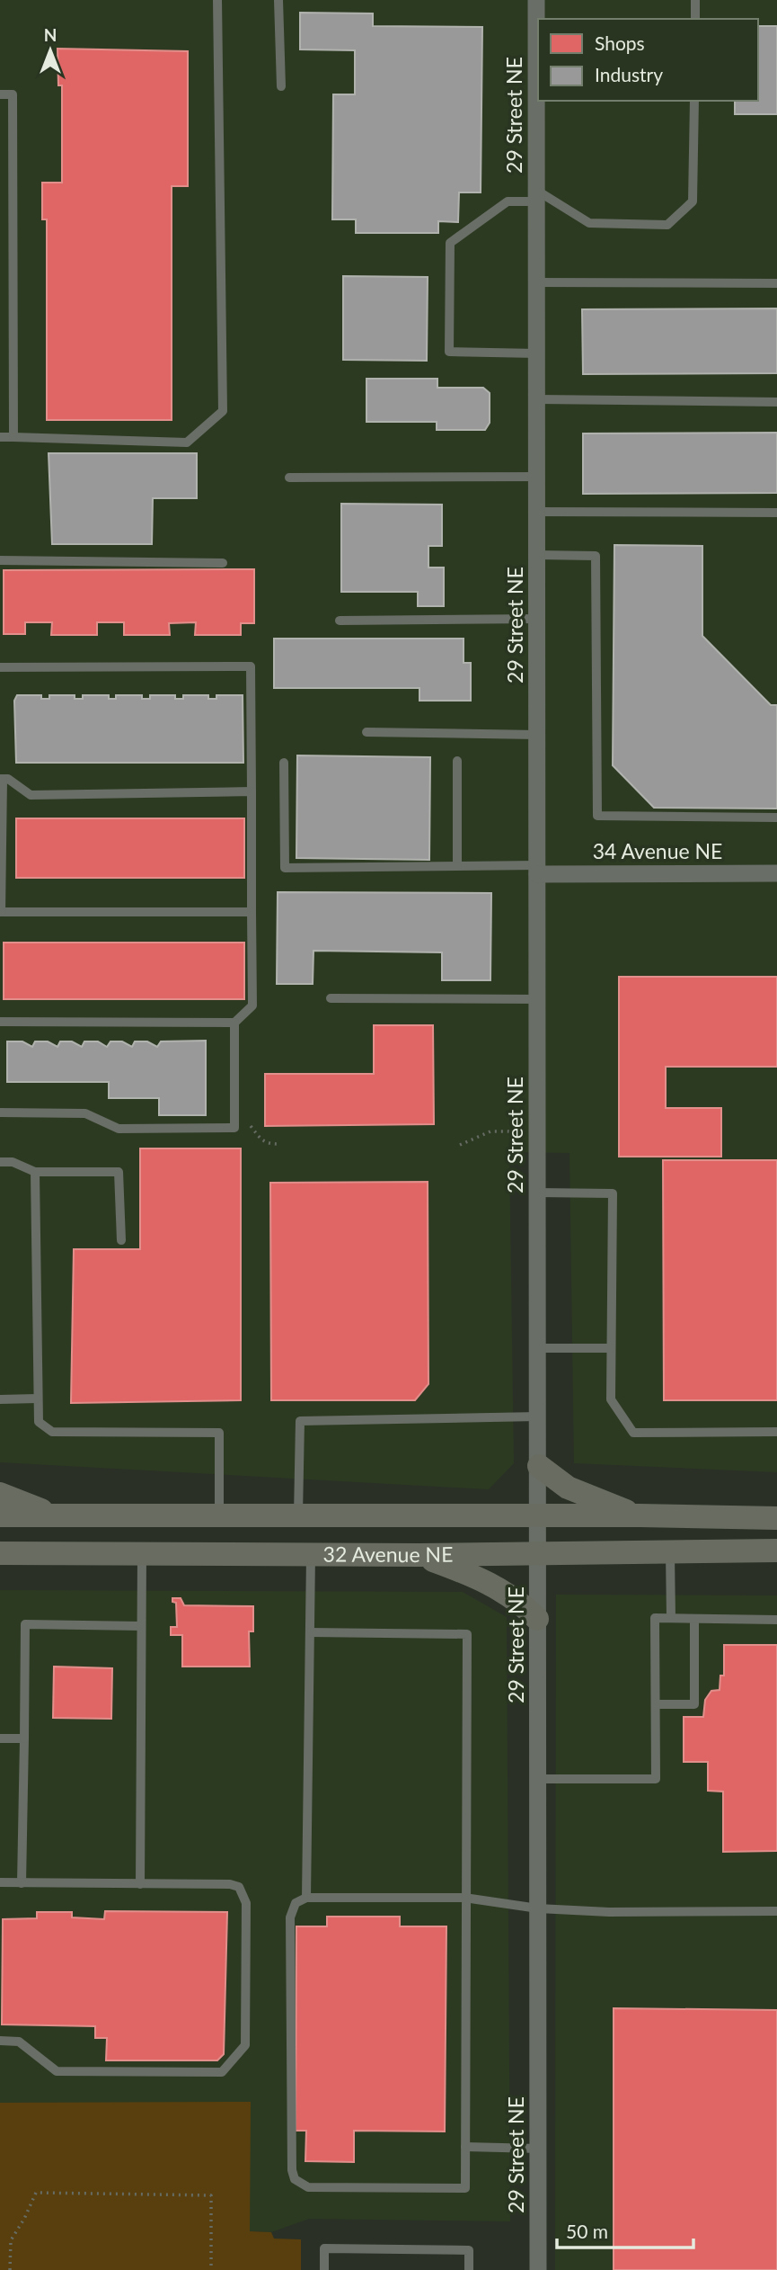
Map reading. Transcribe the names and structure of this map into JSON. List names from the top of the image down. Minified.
{"streets":{"main road":["32 Avenue NE"],"street":["29 Street NE","34 Avenue NE"]},"crossings":[["29 Street NE","34 Avenue NE"],["29 Street NE","32 Avenue NE"]],"legend":["Shops","Industry"],"scale_bar":"50 m","north":"top"}
